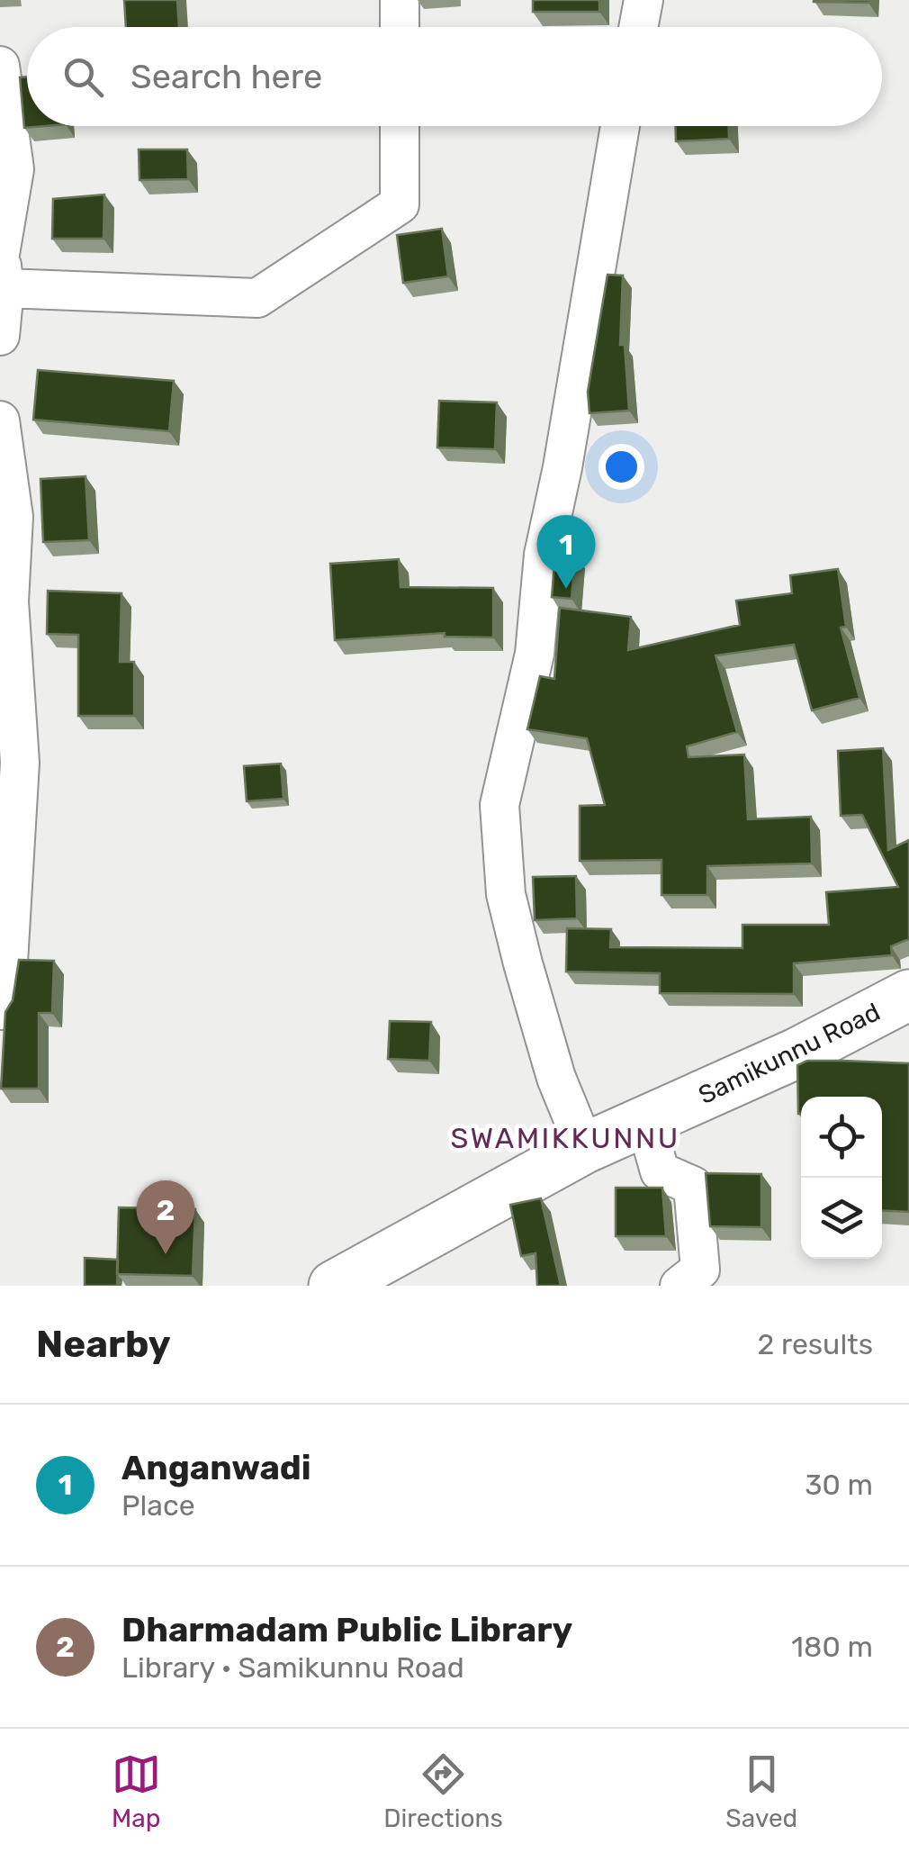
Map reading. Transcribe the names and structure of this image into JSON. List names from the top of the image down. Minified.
{"streets":{"main road":["Samikunnu Road"]},"districts":["SWAMIKKUNNU"],"page":{"search":"Search here","pins":["1","2"],"heading":["Nearby","2 results"],"list":[{"mark":"1","name":"Anganwadi","note":"Place","value":"30 m"},{"mark":"2","name":"Dharmadam Public Library","note":"Library · Samikunnu Road","value":"180 m"}],"nav":["Map","Directions","Saved"]}}
